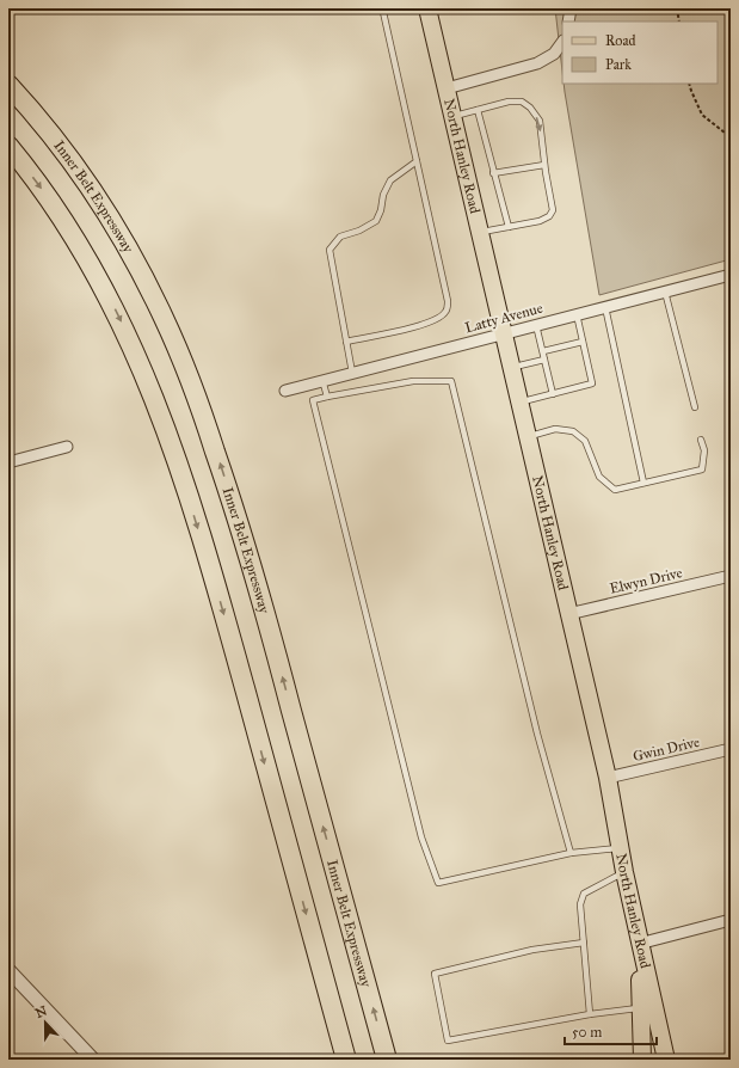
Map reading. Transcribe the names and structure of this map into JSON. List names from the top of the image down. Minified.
{"streets":{"highway":["Inner Belt Expressway"],"main road":["North Hanley Road"],"street":["Latty Avenue","Elwyn Drive","Gwin Drive"]},"crossings":[["North Hanley Road","Latty Avenue"],["North Hanley Road","Elwyn Drive"],["North Hanley Road","Gwin Drive"]],"legend":["Road","Park"],"scale_bar":"50 m","north":"top"}
